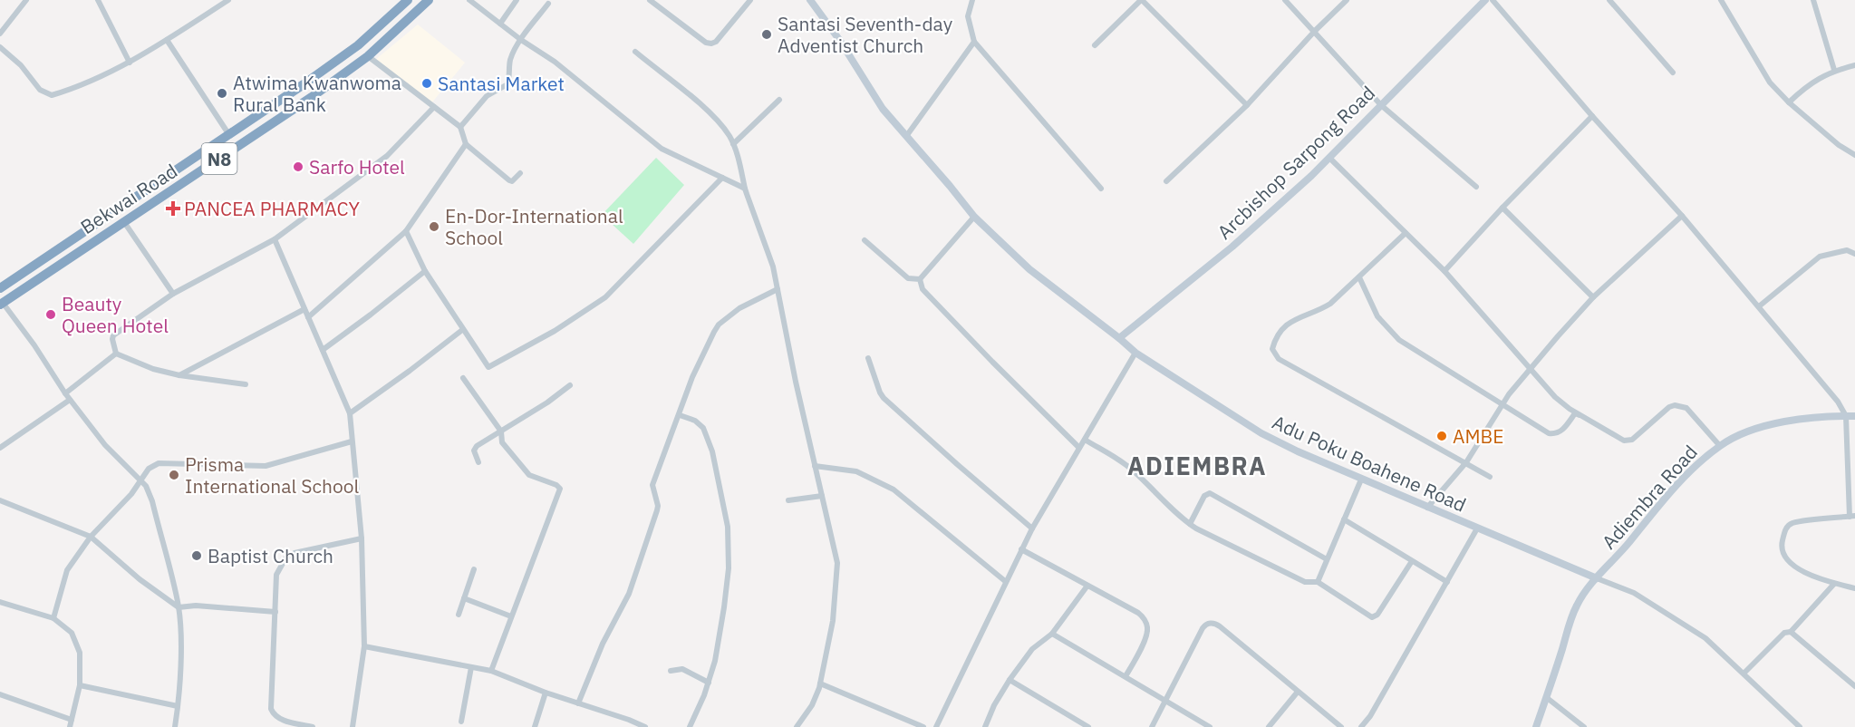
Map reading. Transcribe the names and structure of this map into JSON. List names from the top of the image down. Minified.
{"streets":{"highway":["N8","Bekwai Road"],"street":["Arcbishop Sarpong Road","Adu Poku Boahene Road","Adiembra Road"]},"crossings":[["Arcbishop Sarpong Road","Adu Poku Boahene Road"],["Adu Poku Boahene Road","Adiembra Road"]],"districts":["ADIEMBRA"],"places":{"other":["Santasi Seventh-day Adventist Church","Santasi Market","Atwima Kwanwoma Rural Bank","Sarfo Hotel","En-Dor-International School","Beauty Queen Hotel","AMBE","Prisma International School","Baptist Church"],"health":["PANCEA PHARMACY"]}}
